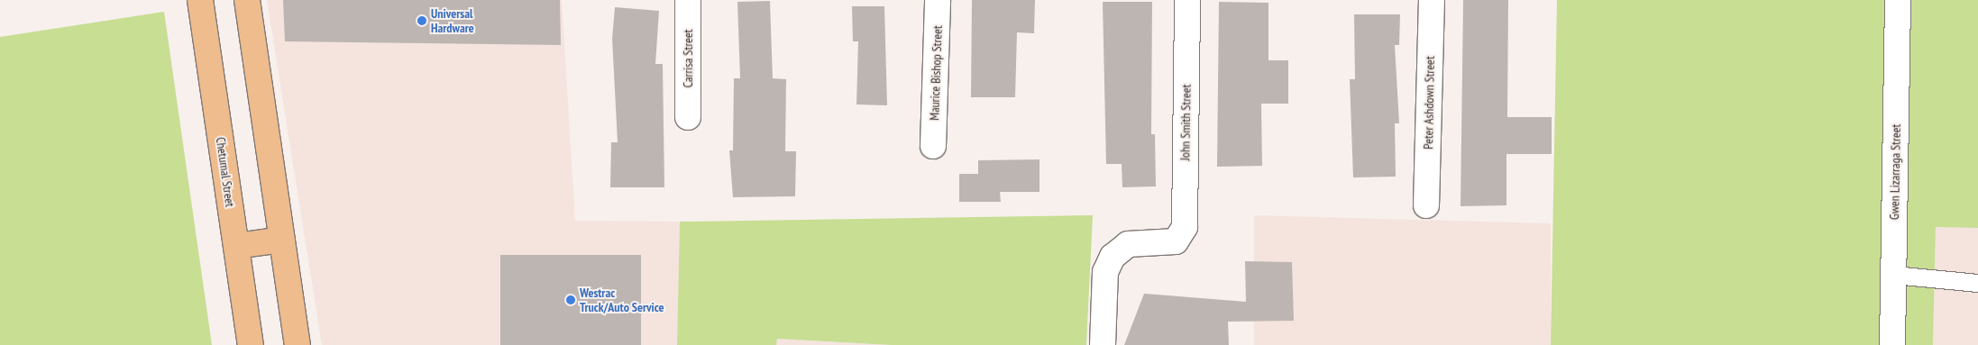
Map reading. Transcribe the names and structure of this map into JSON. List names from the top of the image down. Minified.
{"streets":{"highway":["Chetumal Street"],"street":["Carrisa Street","Maurice Bishop Street","Peter Ashdown Street","John Smith Street","Gwen Lizarraga Street"]},"places":["Universal Hardware","Westrac Truck/Auto Service"]}
